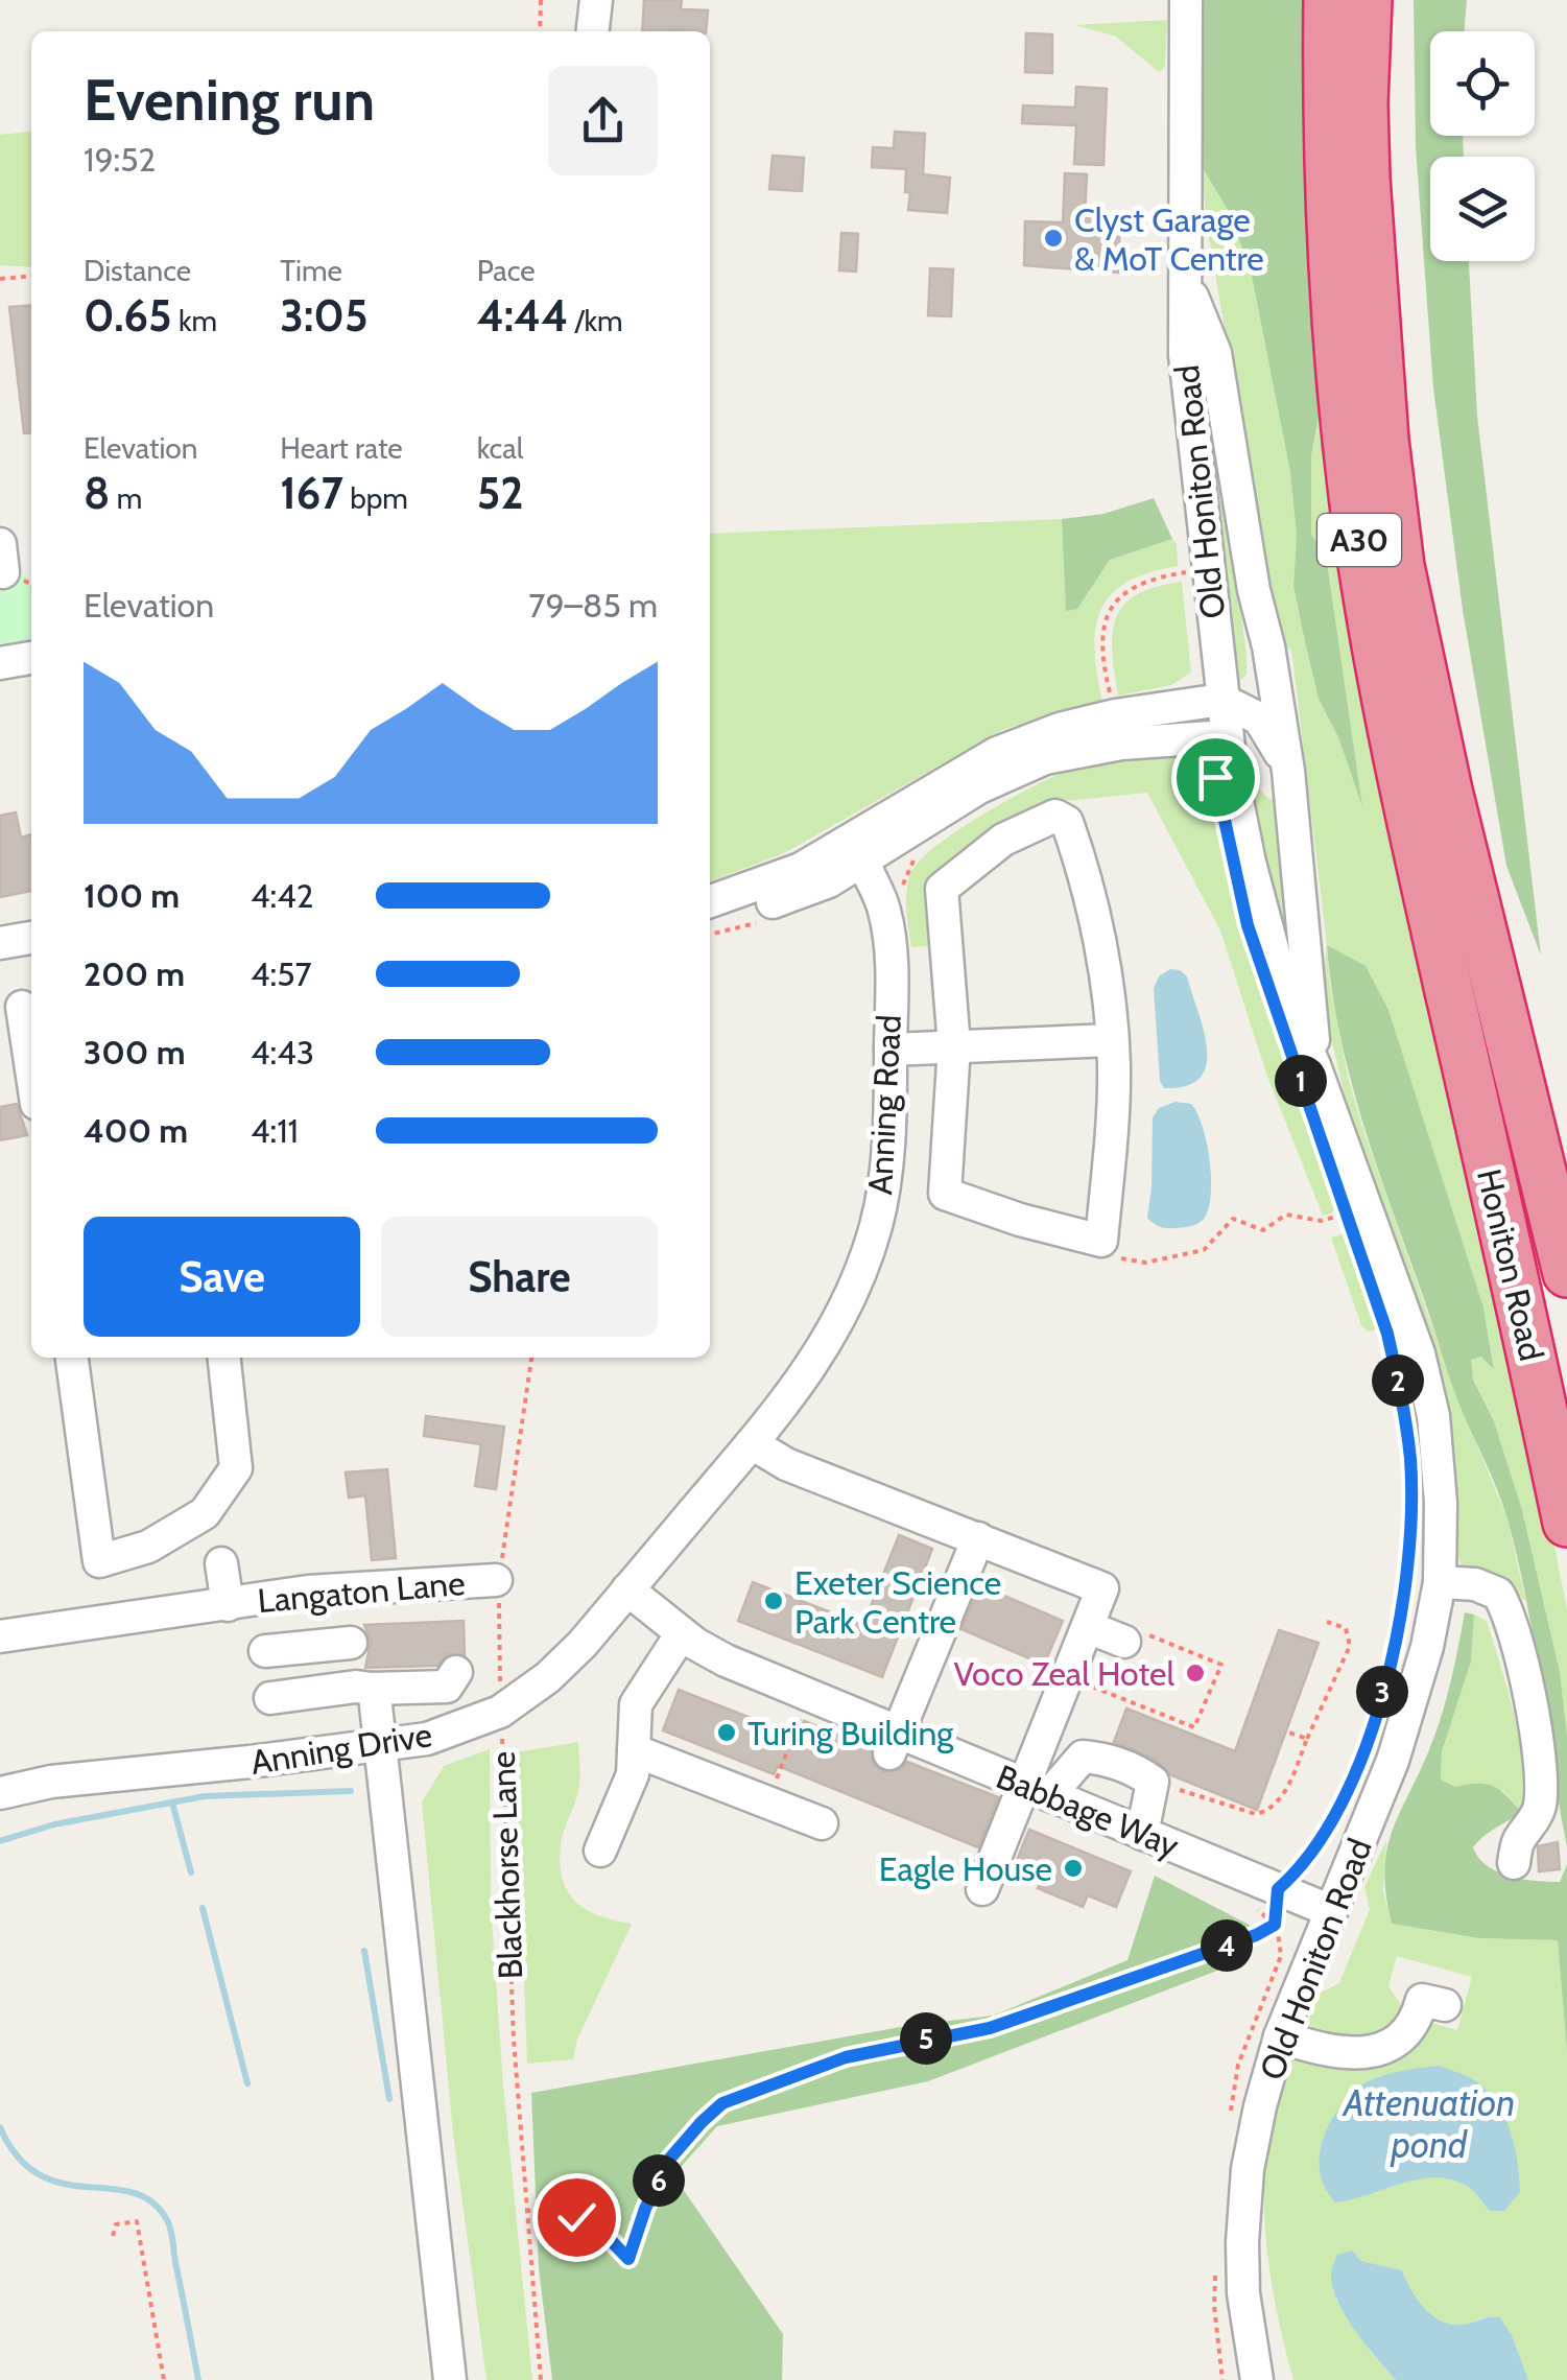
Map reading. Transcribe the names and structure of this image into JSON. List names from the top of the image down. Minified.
{"streets":{"highway":["A30","Honiton Road"],"street":["Old Honiton Road","Anning Road","Langaton Lane","Anning Drive","Babbage Way"],"path":["Blackhorse Lane"]},"crossings":[["Old Honiton Road","Babbage Way"],["A30","Honiton Road"],["Anning Road","Anning Drive"],["Langaton Lane","Blackhorse Lane"],["Anning Drive","Babbage Way"],["Anning Drive","Blackhorse Lane"]],"water":["Attenuation pond"],"places":["Clyst Garage & MoT Centre","Exeter Science Park Centre","Voco Zeal Hotel","Turing Building","Eagle House"],"page":{"heading":["Evening run","19:52"],"stats":[["Distance","0.65 km"],["Time","3:05"],["Pace","4:44 /km"],["Elevation","8 m"],["Heart rate","167 bpm"],["kcal","52"]],"chart":["Elevation","79–85 m"],"list":[{"name":"100 m","note":"4:42"},{"name":"200 m","note":"4:57"},{"name":"300 m","note":"4:43"},{"name":"400 m","note":"4:11"}],"pins":["1","2","3","4","5","6"],"buttons":["Save","Share"]}}
